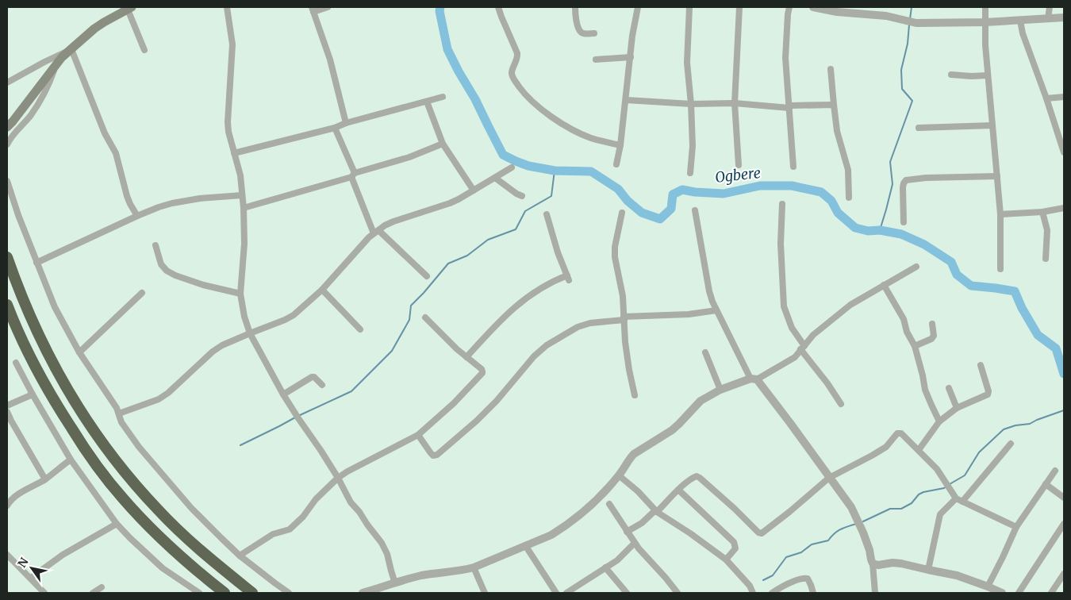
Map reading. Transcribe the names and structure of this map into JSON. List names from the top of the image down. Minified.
{"water":["Ogbere"],"north":"top left"}
